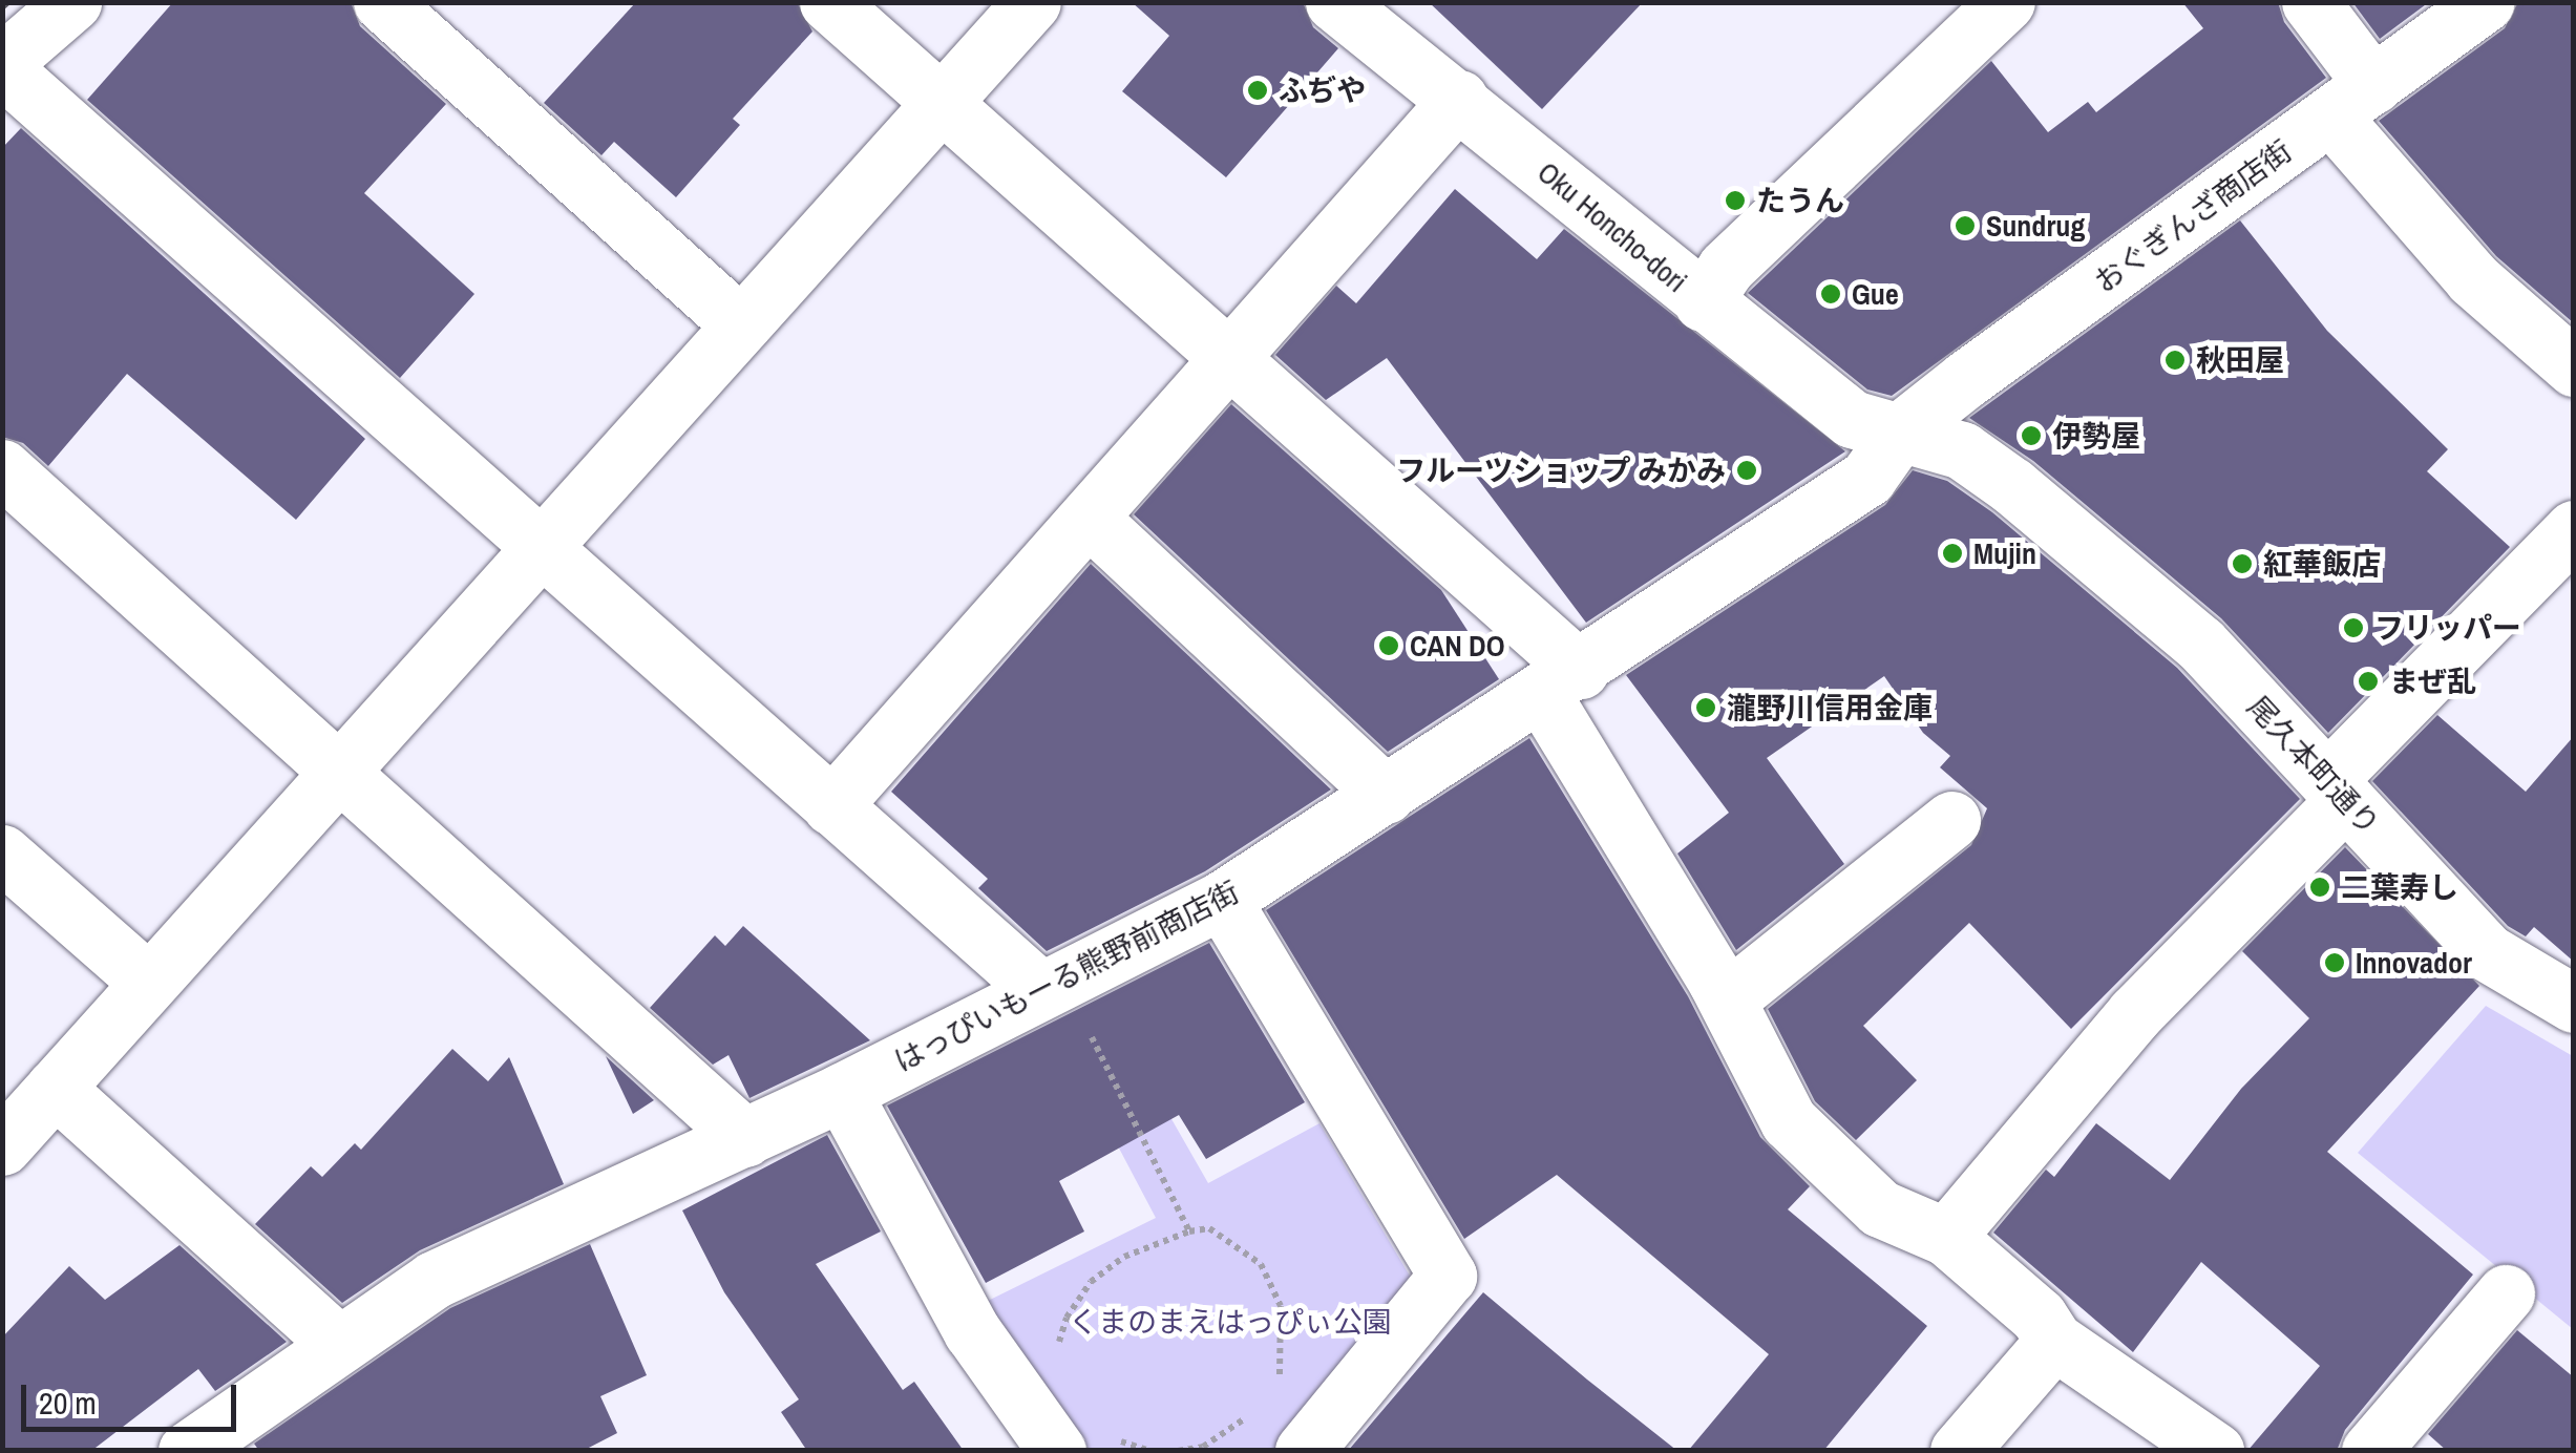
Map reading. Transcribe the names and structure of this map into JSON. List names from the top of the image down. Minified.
{"streets":{"street":["おぐぎんざ商店街","Oku Honcho-dori","尾久本町通り","はっぴいもーる熊野前商店街"]},"crossings":[["おぐぎんざ商店街","Oku Honcho-dori"],["おぐぎんざ商店街","はっぴいもーる熊野前商店街"],["Oku Honcho-dori","尾久本町通り"],["Oku Honcho-dori","はっぴいもーる熊野前商店街"]],"parks":["くまのまえはっぴぃ公園"],"places":["ふぢや","たうん","Sundrug","Gue","秋田屋","伊勢屋","フルーツショップ みかみ","Mujin","紅華飯店","フリッパー","CAN DO","まぜ乱","瀧野川信用金庫","二葉寿し","Innovador"],"scale_bar":"20 m"}
